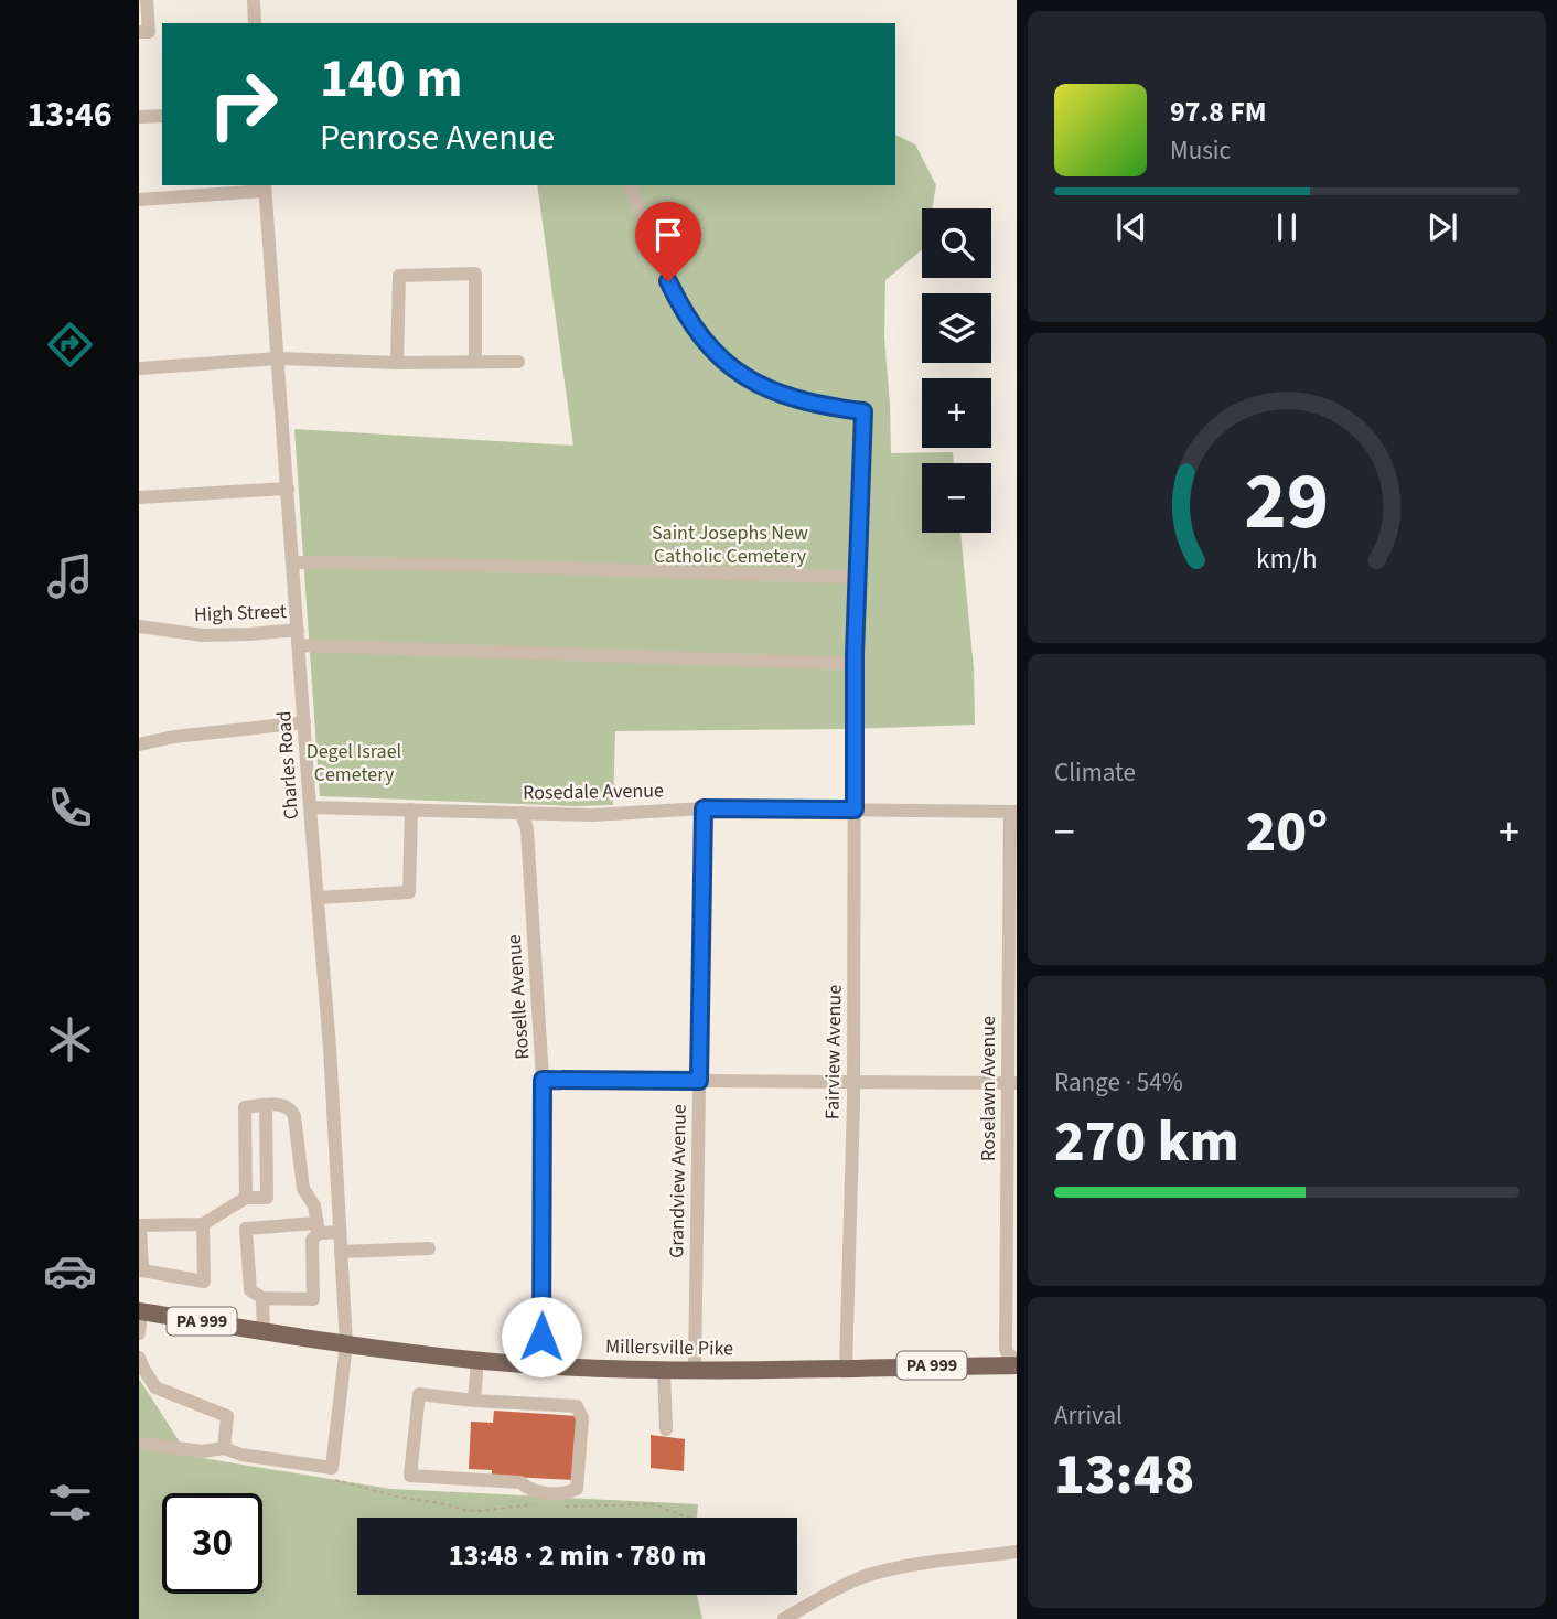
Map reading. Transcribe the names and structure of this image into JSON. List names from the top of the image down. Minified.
{"streets":{"main road":["PA 999","Millersville Pike"],"street":["High Street","Charles Road","Rosedale Avenue","Roselle Avenue","Fairview Avenue","Roselawn Avenue","Grandview Avenue"]},"crossings":[["High Street","Charles Road"],["Charles Road","Rosedale Avenue"],["Charles Road","Millersville Pike"],["Rosedale Avenue","Roselle Avenue"],["Rosedale Avenue","Fairview Avenue"],["Rosedale Avenue","Roselawn Avenue"],["Rosedale Avenue","Grandview Avenue"],["Roselle Avenue","Millersville Pike"],["Fairview Avenue","Millersville Pike"],["Roselawn Avenue","Millersville Pike"],["Grandview Avenue","Millersville Pike"]],"parks":["Saint Josephs New Catholic Cemetery","Degel Israel Cemetery"],"page":{"tabs":"13:46","turn":["140 m","Penrose Avenue"],"song":["97.8 FM","Music"],"map_buttons":["+","−"],"tile":["Climate",["Range · 54%","270 km"],["Arrival","13:48"]],"heat":["−","20°","+"],"limit":"30","trip":"13:48 · 2 min · 780 m","gauge":["29","km/h"]}}
